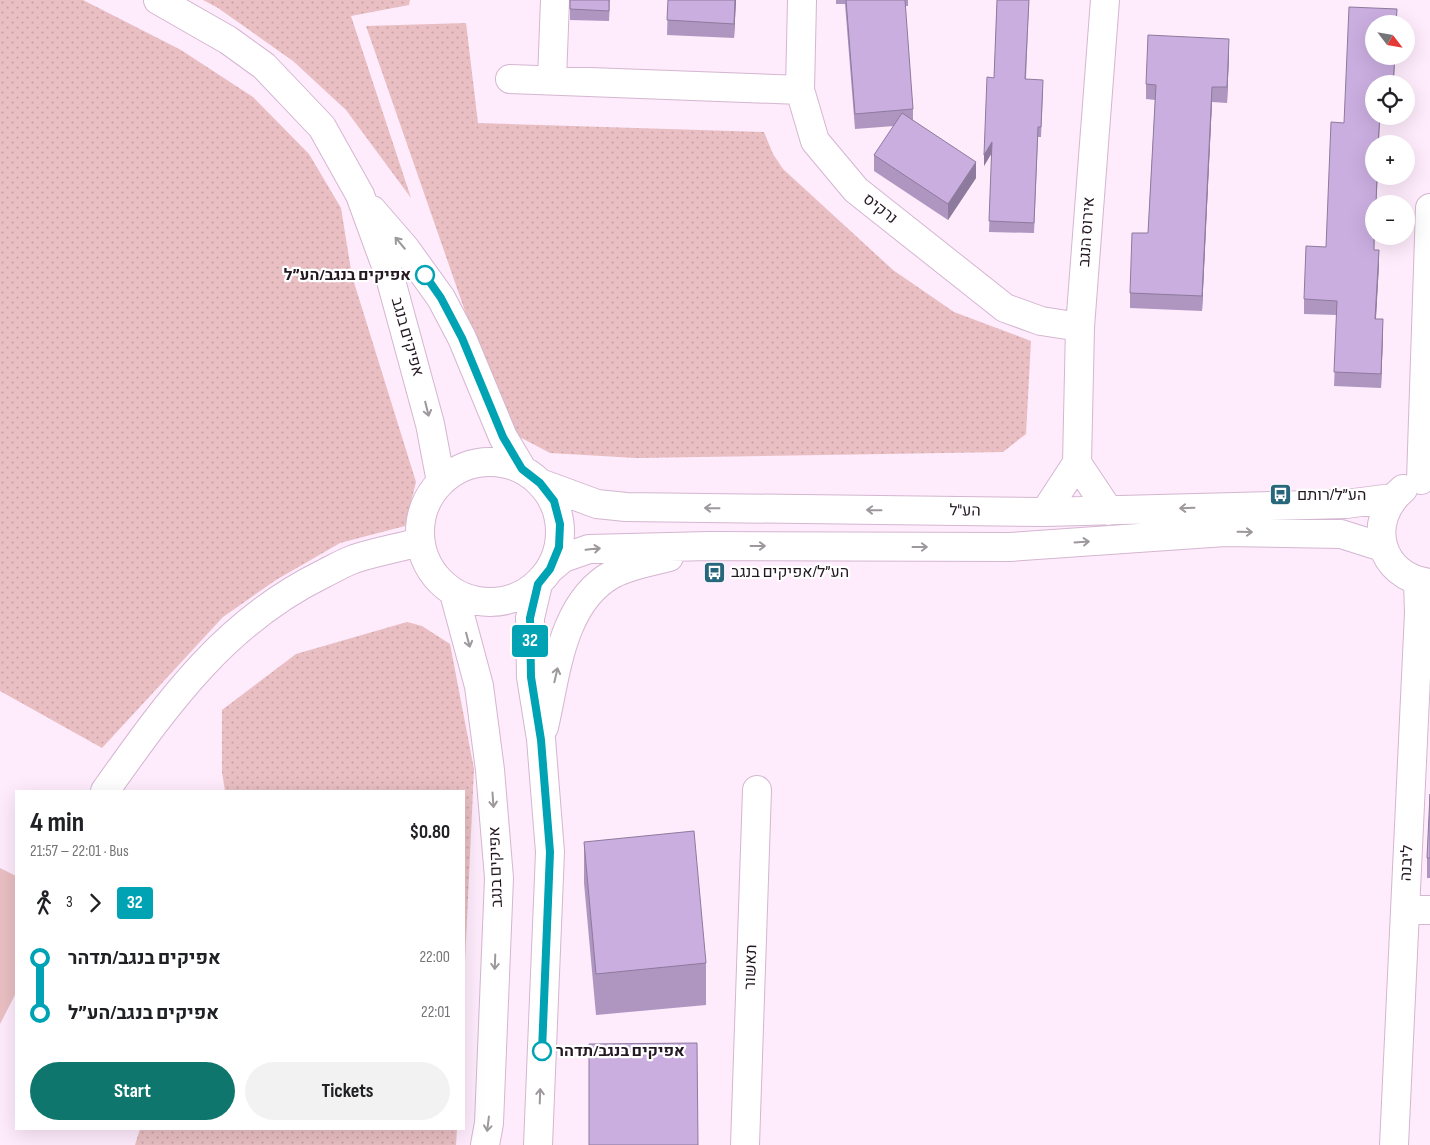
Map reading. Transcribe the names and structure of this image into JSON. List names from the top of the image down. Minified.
{"streets":{"street":["נרקיס","אירוס הנגב","אפיקים בנגב","הע\"ל","ליבנה","תאשור"]},"crossings":[["נרקיס","אירוס הנגב"],["אירוס הנגב","הע\"ל"],["אפיקים בנגב","הע\"ל"]],"places":{"other":["אפיקים בנגב/הע״ל","אפיקים בנגב/תדהר"],"bus stop":["הע״ל/רותם","הע״ל/אפיקים בנגב"]},"lines":["bus line 32"],"north":"bottom right","page":{"on_map":"32","map_buttons":["+","−"],"heading":["4 min","21:57 – 22:01 · Bus","$0.80"],"legs":["3","32"],"list":[{"name":"אפיקים בנגב/תדהר","value":"22:00"},{"name":"אפיקים בנגב/הע״ל","value":"22:01"}],"buttons":["Start","Tickets"]}}
